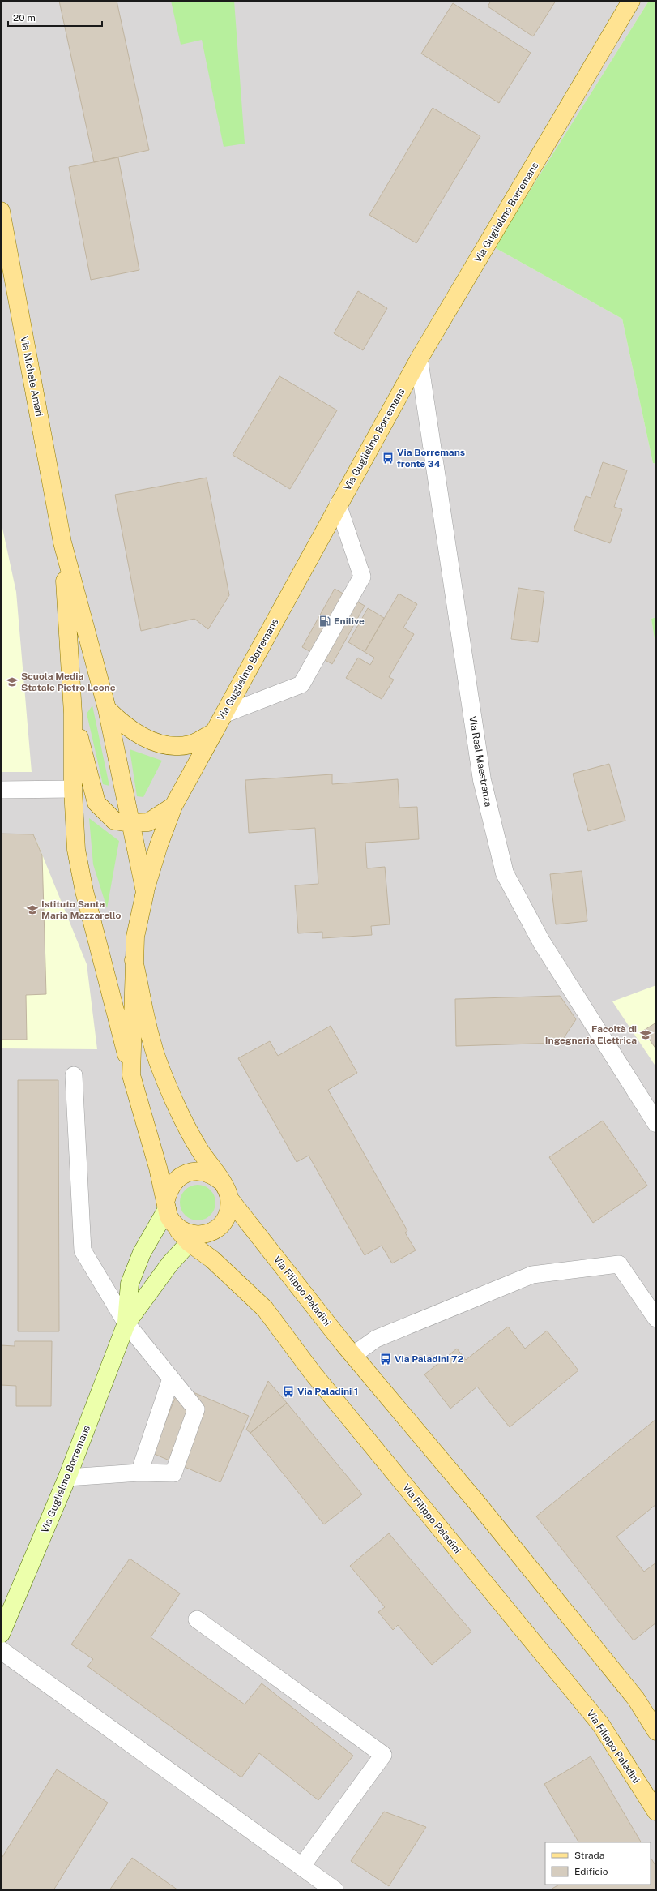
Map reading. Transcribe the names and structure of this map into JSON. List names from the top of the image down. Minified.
{"streets":{"main road":["Via Guglielmo Borremans","Via Michele Amari","Via Filippo Paladini"],"street":["Via Real Maestranza"]},"crossings":[["Via Guglielmo Borremans","Via Real Maestranza"]],"places":{"bus stop":["Via Borremans fronte 34","Via Paladini 72","Via Paladini 1"],"fuel station":["Enilive"],"school or university":["Scuola Media Statale Pietro Leone","Istituto Santa Maria Mazzarello","Facoltà di Ingegneria Elettrica"]},"legend":["Strada","Edificio"],"scale_bar":"20 m"}
